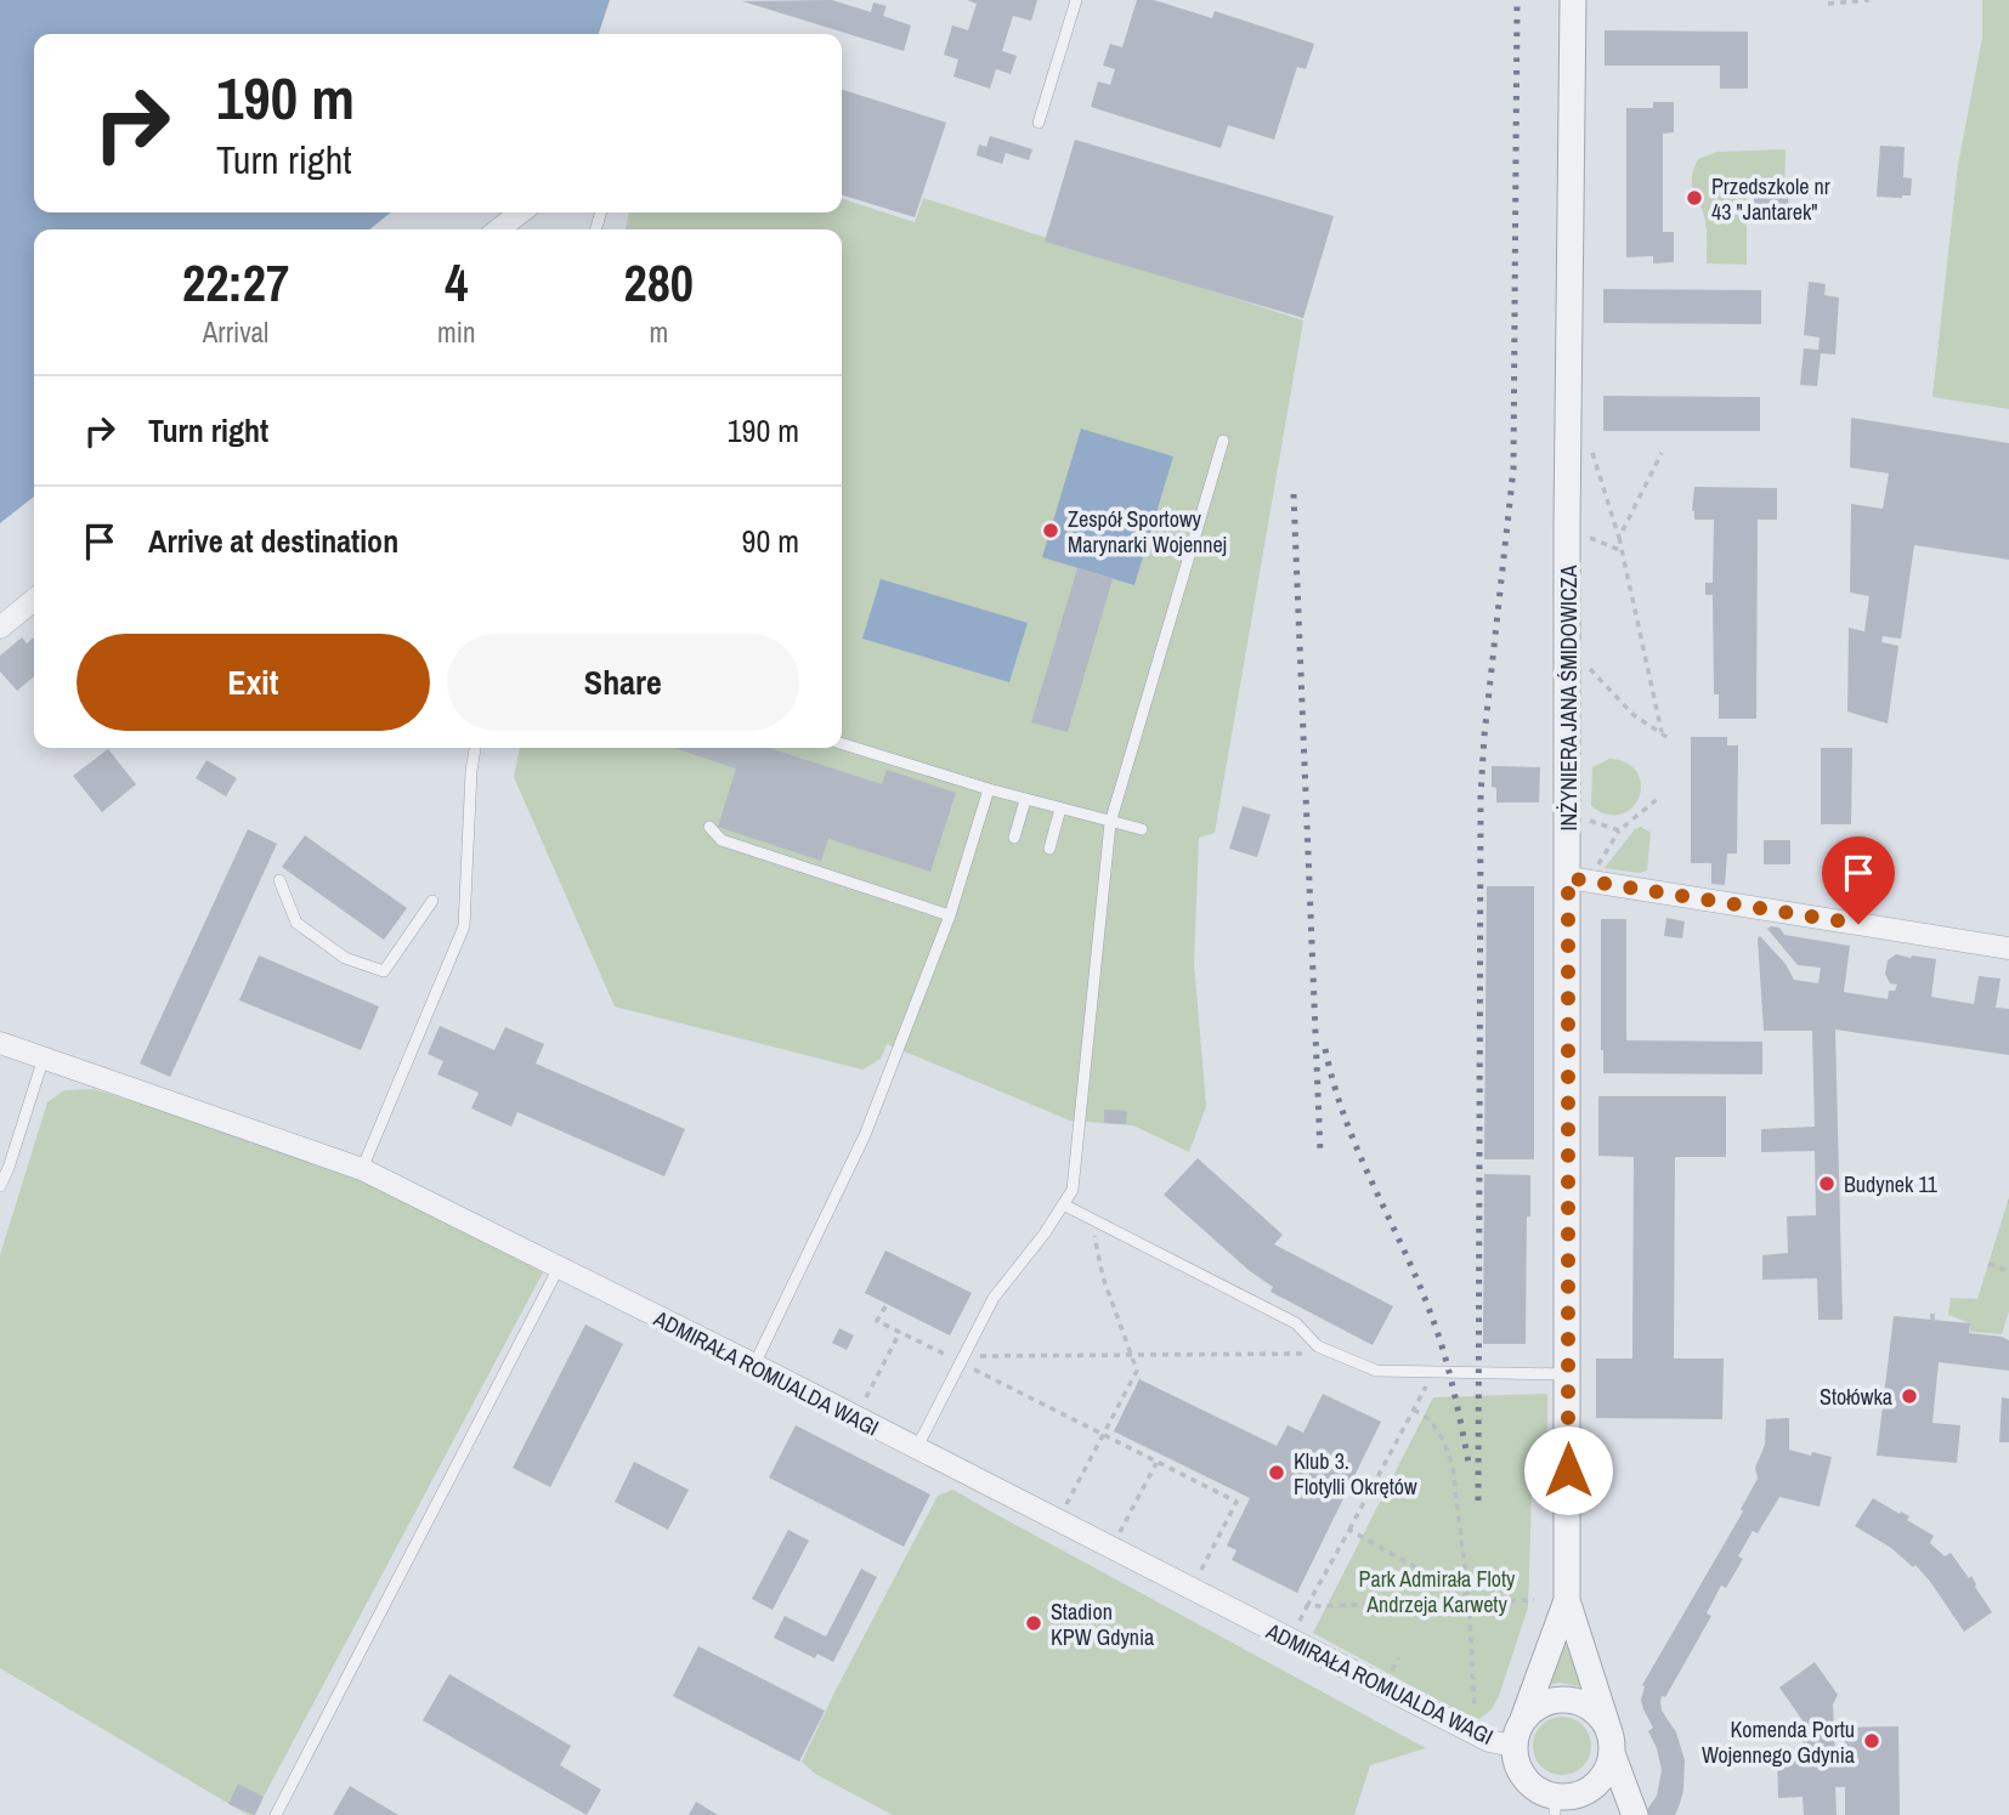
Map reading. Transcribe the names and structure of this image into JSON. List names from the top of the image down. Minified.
{"streets":{"street":["INŻYNIERA JANA ŚMIDOWICZA","ADMIRAŁA ROMUALDA WAGI"]},"crossings":[["INŻYNIERA JANA ŚMIDOWICZA","ADMIRAŁA ROMUALDA WAGI"]],"parks":["Park Admirała Floty Andrzeja Karwety"],"places":["Przedszkole nr 43 \"Jantarek\"","Zespół Sportowy Marynarki Wojennej","Budynek 11","Stołówka","Klub 3. Flotylli Okrętów","Stadion KPW Gdynia","Komenda Portu Wojennego Gdynia"],"page":{"turn":["190 m","Turn right"],"eta":["22:27","Arrival","4","min","280","m"],"list":[{"name":"Turn right","value":"190 m"},{"name":"Arrive at destination","value":"90 m"}],"buttons":["Exit","Share"]}}
